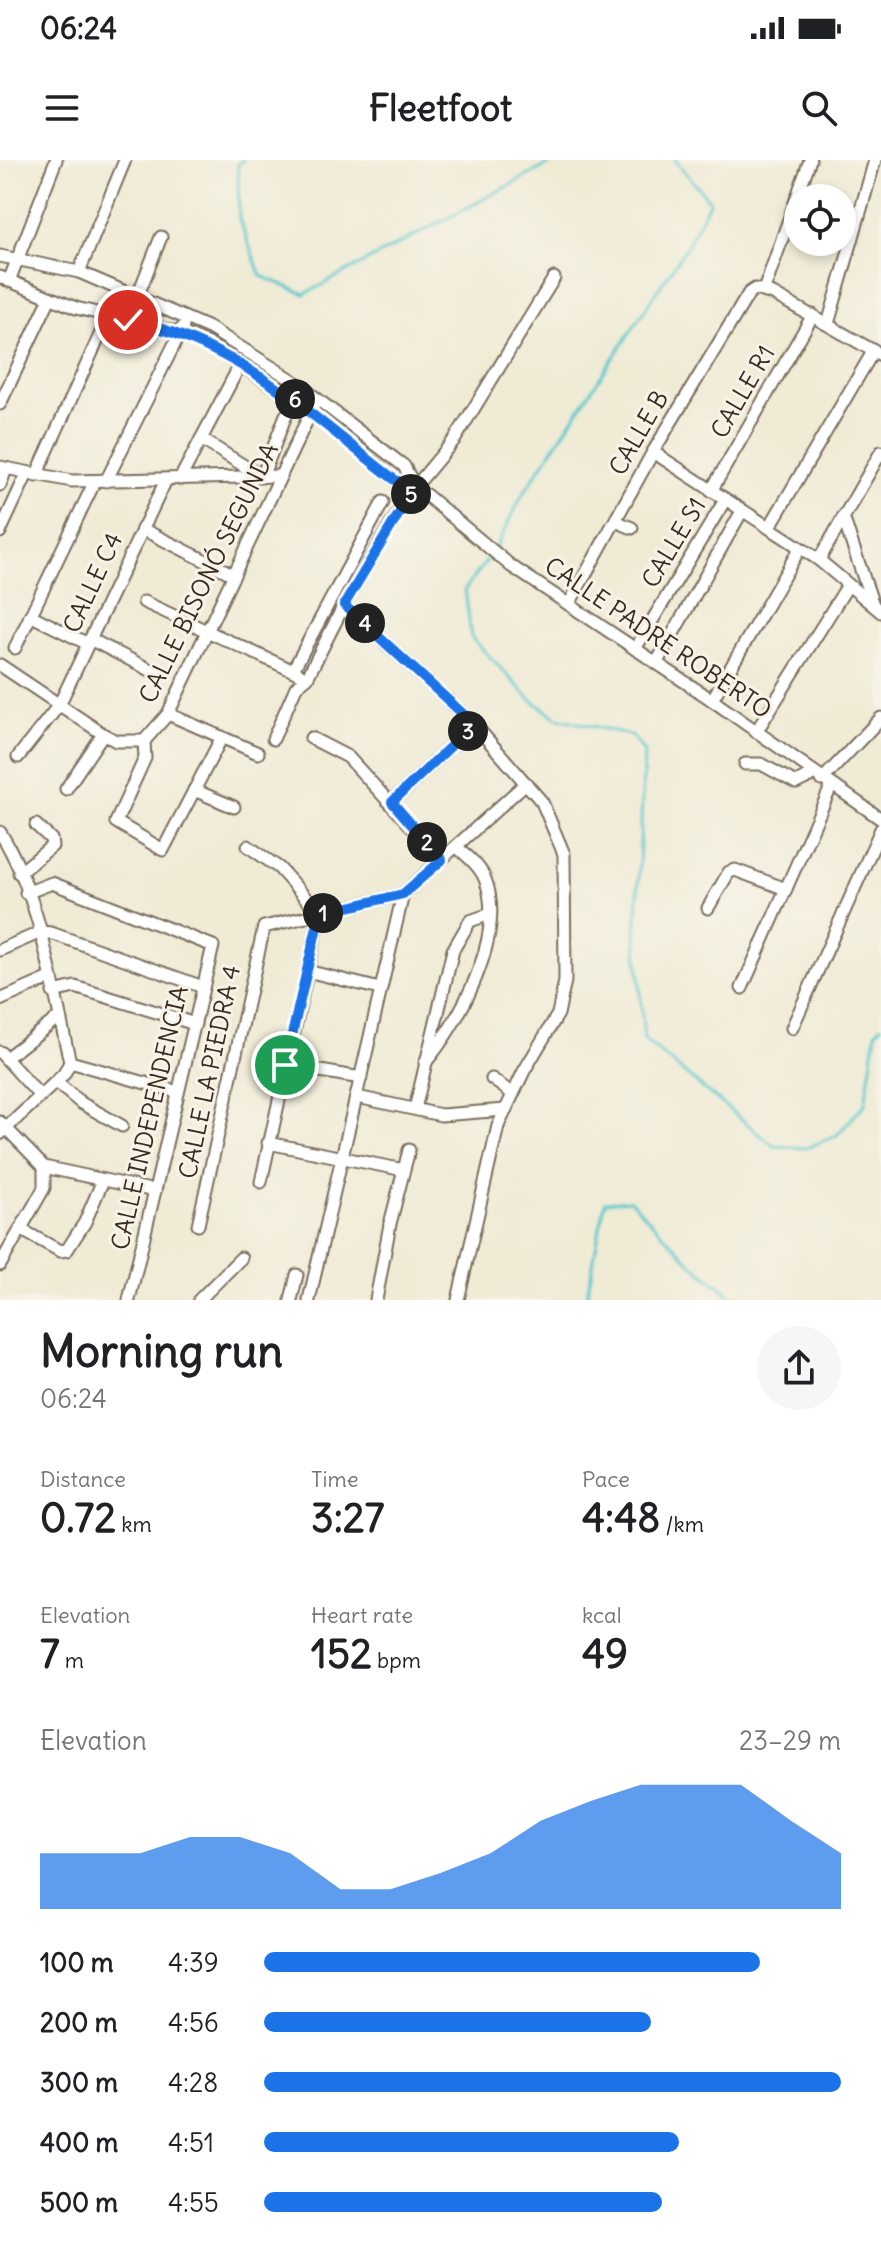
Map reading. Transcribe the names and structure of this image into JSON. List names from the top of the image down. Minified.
{"streets":{"street":["CALLE R1","CALLE B","CALLE S1","CALLE BISONÓ SEGUNDA","CALLE C4","CALLE PADRE ROBERTO","CALLE LA PIEDRA 4","CALLE INDEPENDENCIA"]},"crossings":[["CALLE B","CALLE PADRE ROBERTO"],["CALLE S1","CALLE PADRE ROBERTO"]],"page":{"status":"06:24","header":"Fleetfoot","pins":["6","5","4","3","2","1"],"heading":["Morning run","06:24"],"stats":[["Distance","0.72 km"],["Time","3:27"],["Pace","4:48 /km"],["Elevation","7 m"],["Heart rate","152 bpm"],["kcal","49"]],"chart":["Elevation","23–29 m"],"list":[{"name":"100 m","note":"4:39"},{"name":"200 m","note":"4:56"},{"name":"300 m","note":"4:28"},{"name":"400 m","note":"4:51"},{"name":"500 m","note":"4:55"}]}}
